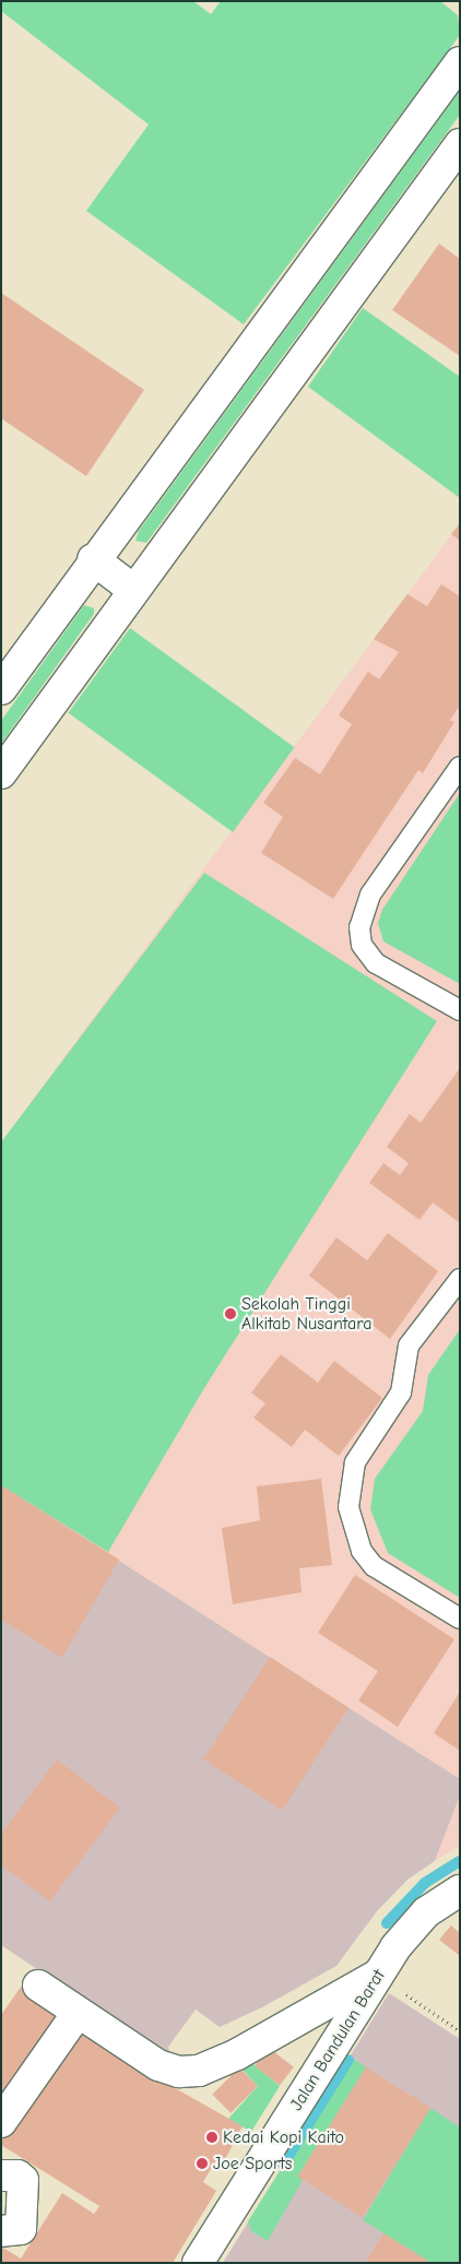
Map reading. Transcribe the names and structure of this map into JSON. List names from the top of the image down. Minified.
{"streets":{"street":["Jalan Bandulan Barat"]},"places":["Sekolah Tinggi Alkitab Nusantara","Kedai Kopi Kaito","Joe Sports"]}
